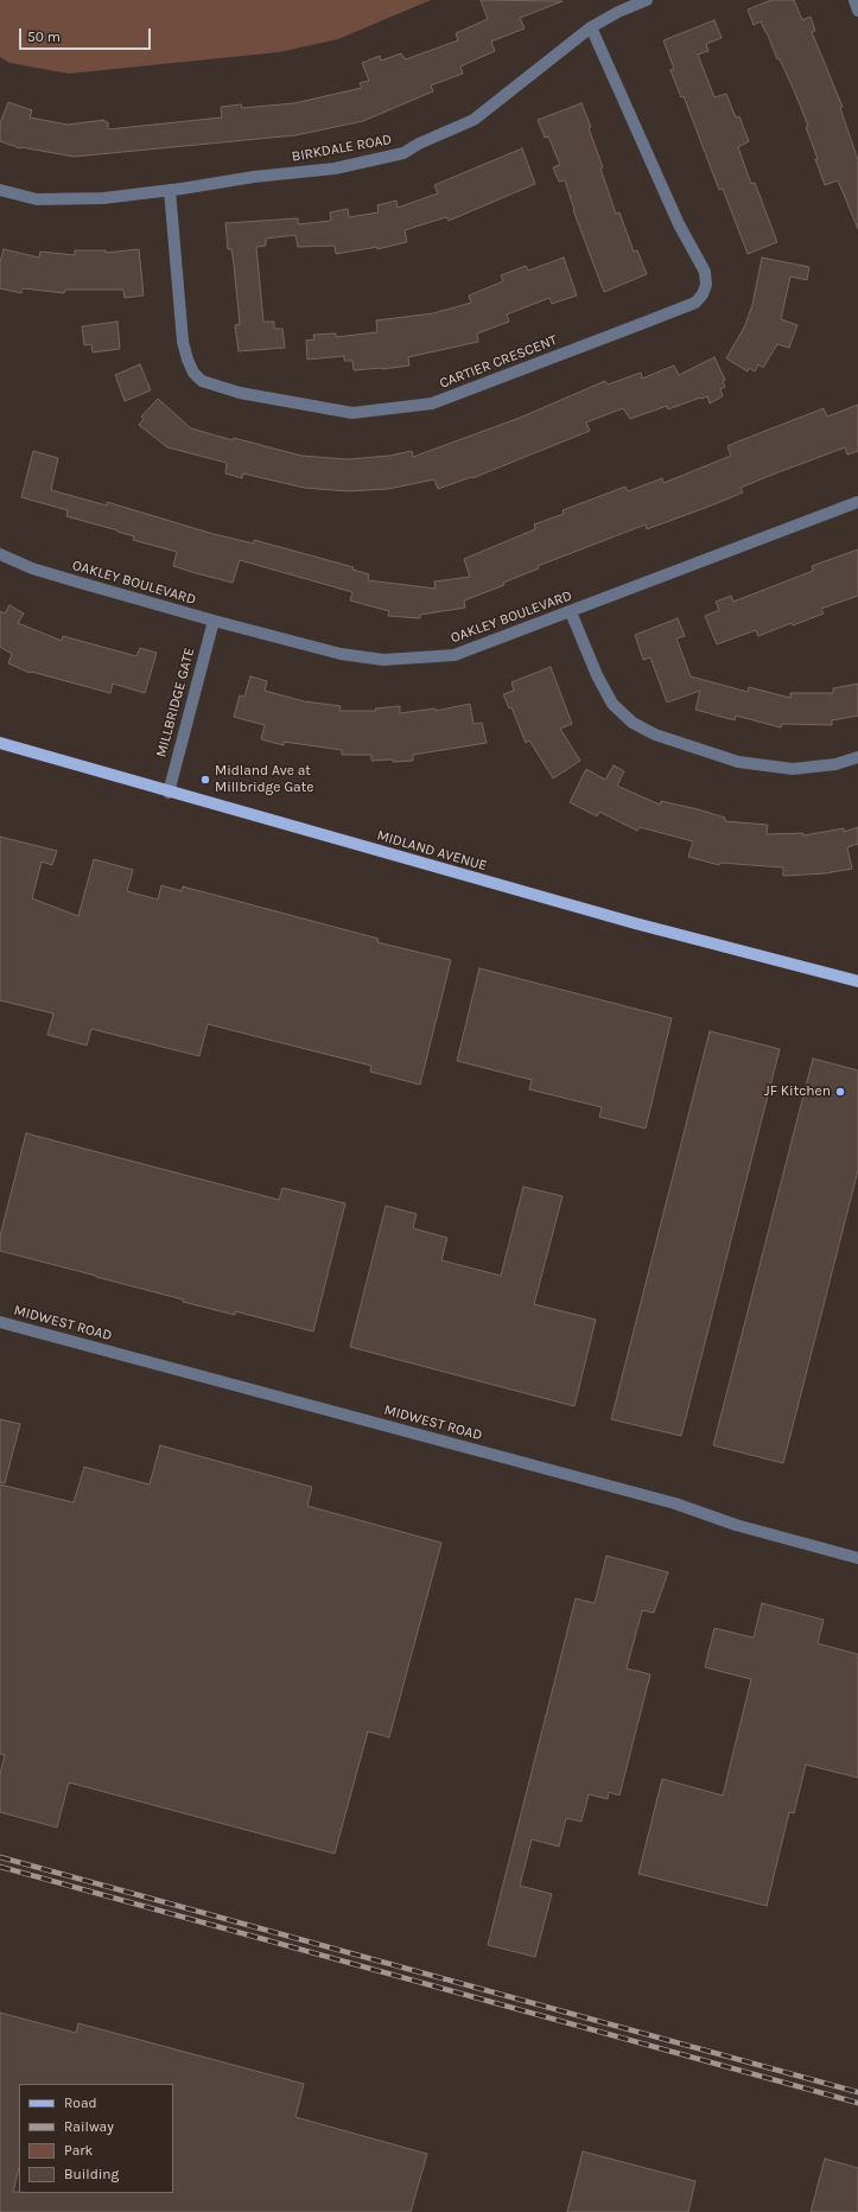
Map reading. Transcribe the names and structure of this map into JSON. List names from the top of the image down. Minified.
{"streets":{"main road":["MIDLAND AVENUE"],"street":["BIRKDALE ROAD","CARTIER CRESCENT","OAKLEY BOULEVARD","MILLBRIDGE GATE","MIDWEST ROAD"]},"crossings":[["BIRKDALE ROAD","CARTIER CRESCENT"],["OAKLEY BOULEVARD","MILLBRIDGE GATE"],["MILLBRIDGE GATE","MIDLAND AVENUE"]],"places":["Midland Ave at Millbridge Gate","JF Kitchen"],"legend":["Road","Railway","Park","Building"],"scale_bar":"50 m"}
